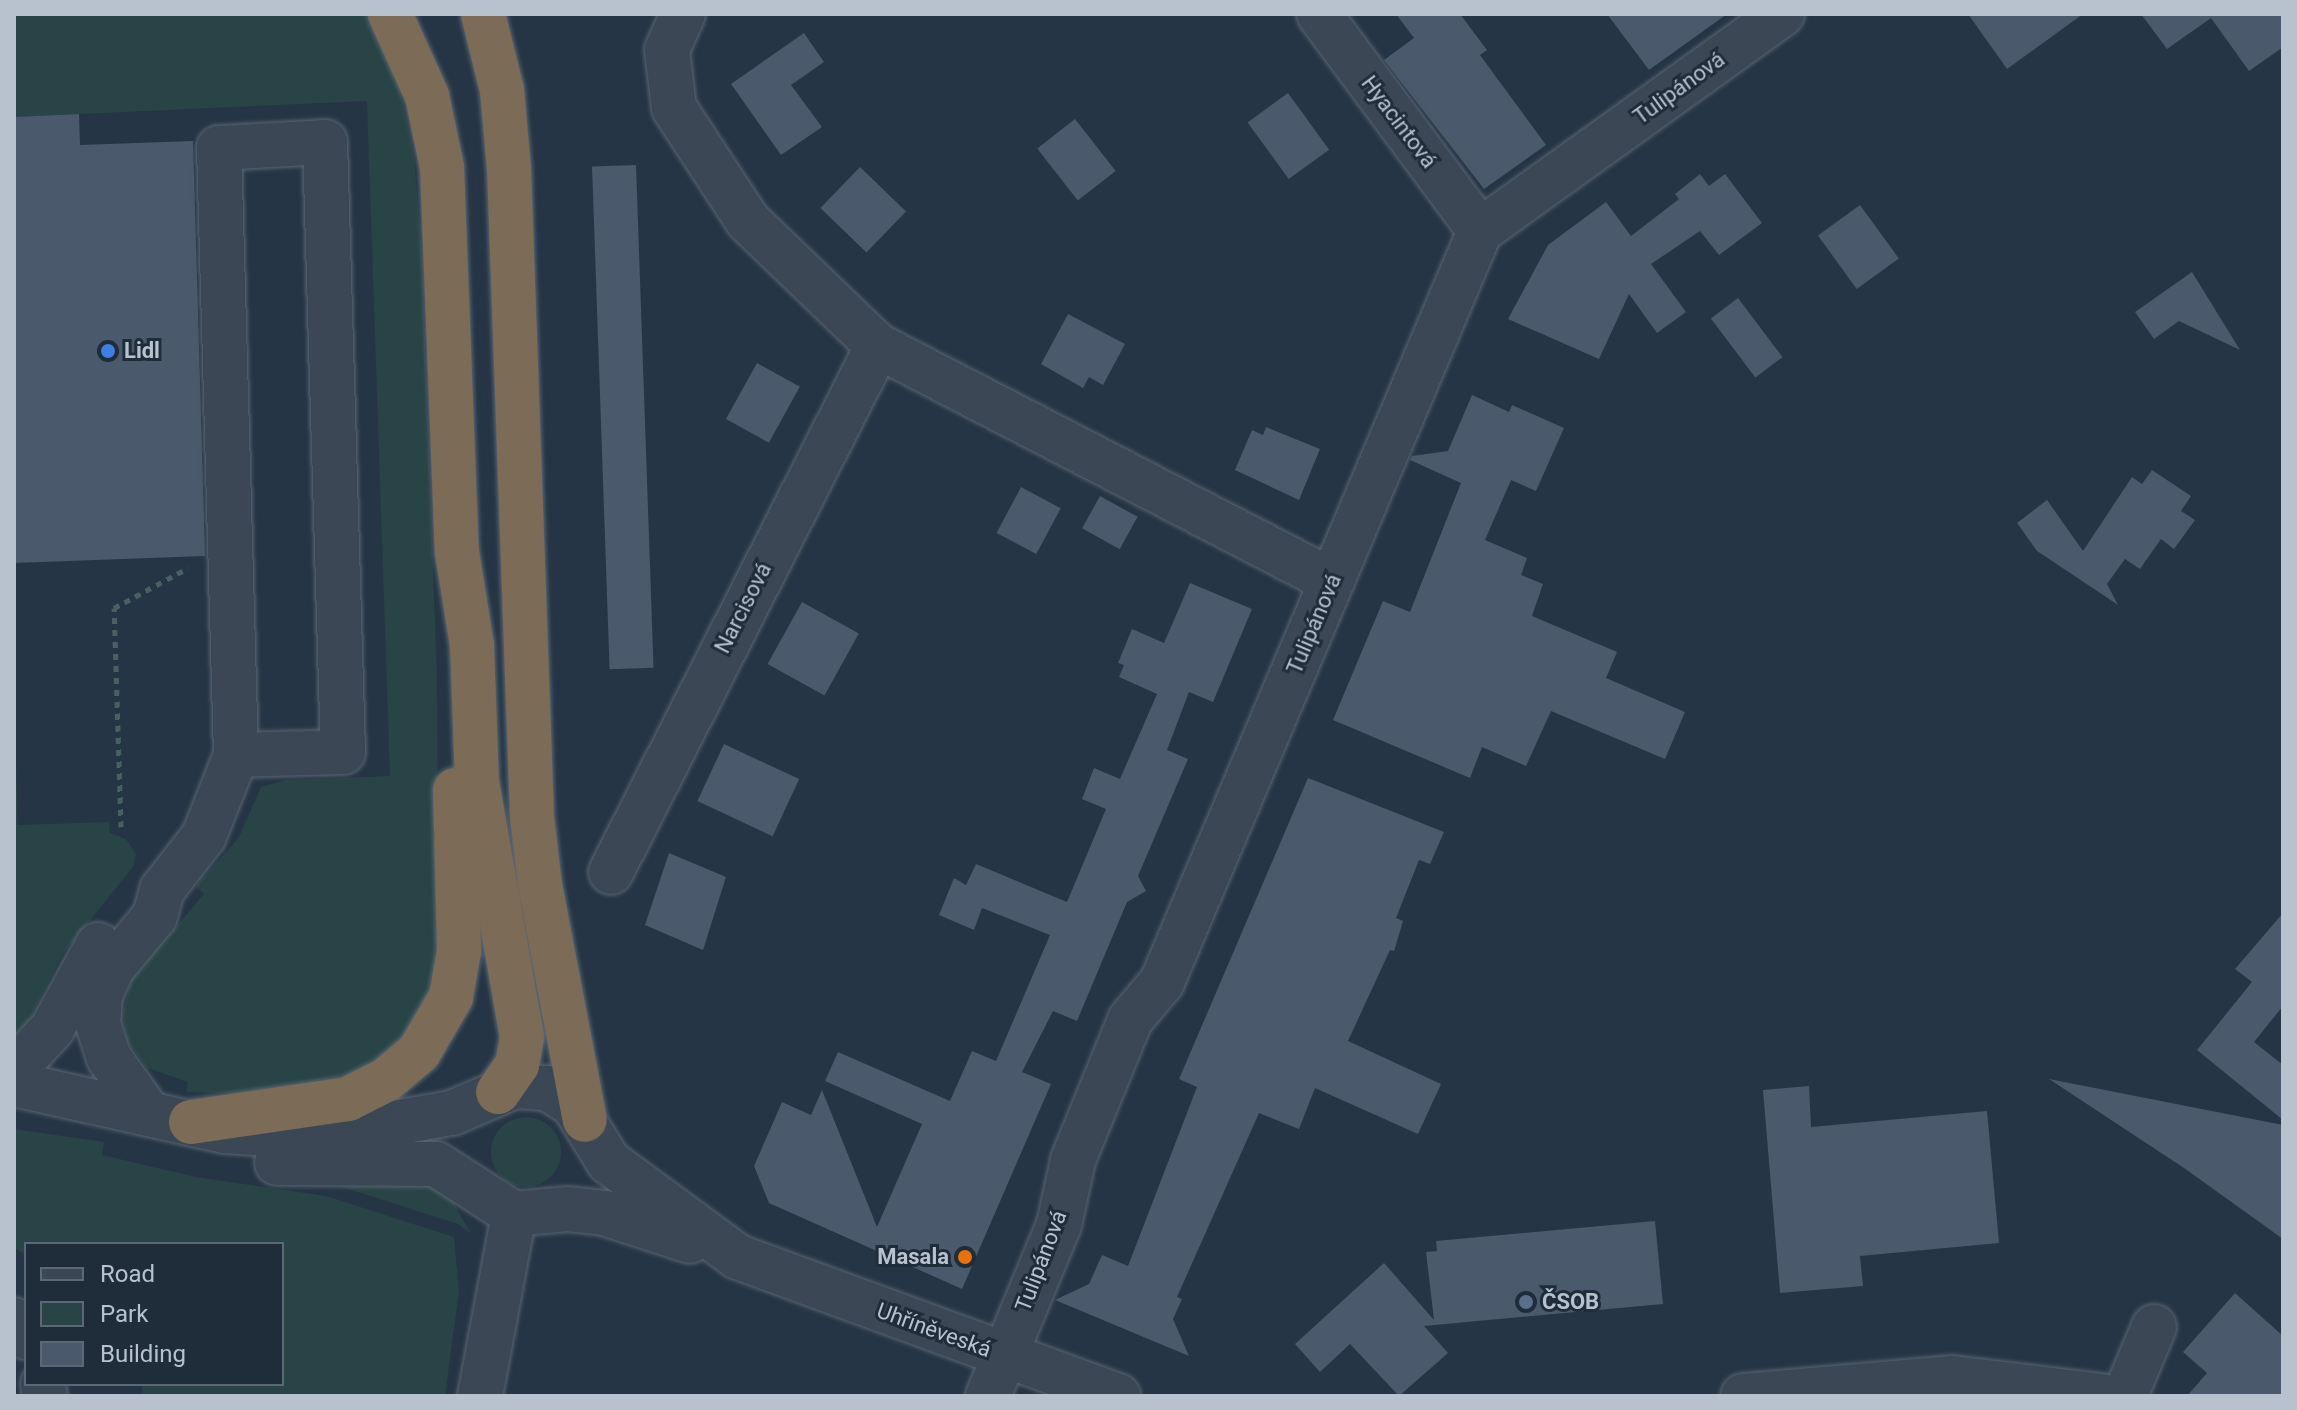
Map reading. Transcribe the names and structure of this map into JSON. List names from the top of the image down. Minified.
{"streets":{"street":["Tulipánová","Hyacintová","Narcisová","Uhříněveská"]},"crossings":[["Tulipánová","Hyacintová"],["Tulipánová","Uhříněveská"]],"places":["Lidl","Masala","ČSOB"],"legend":["Road","Park","Building"]}
